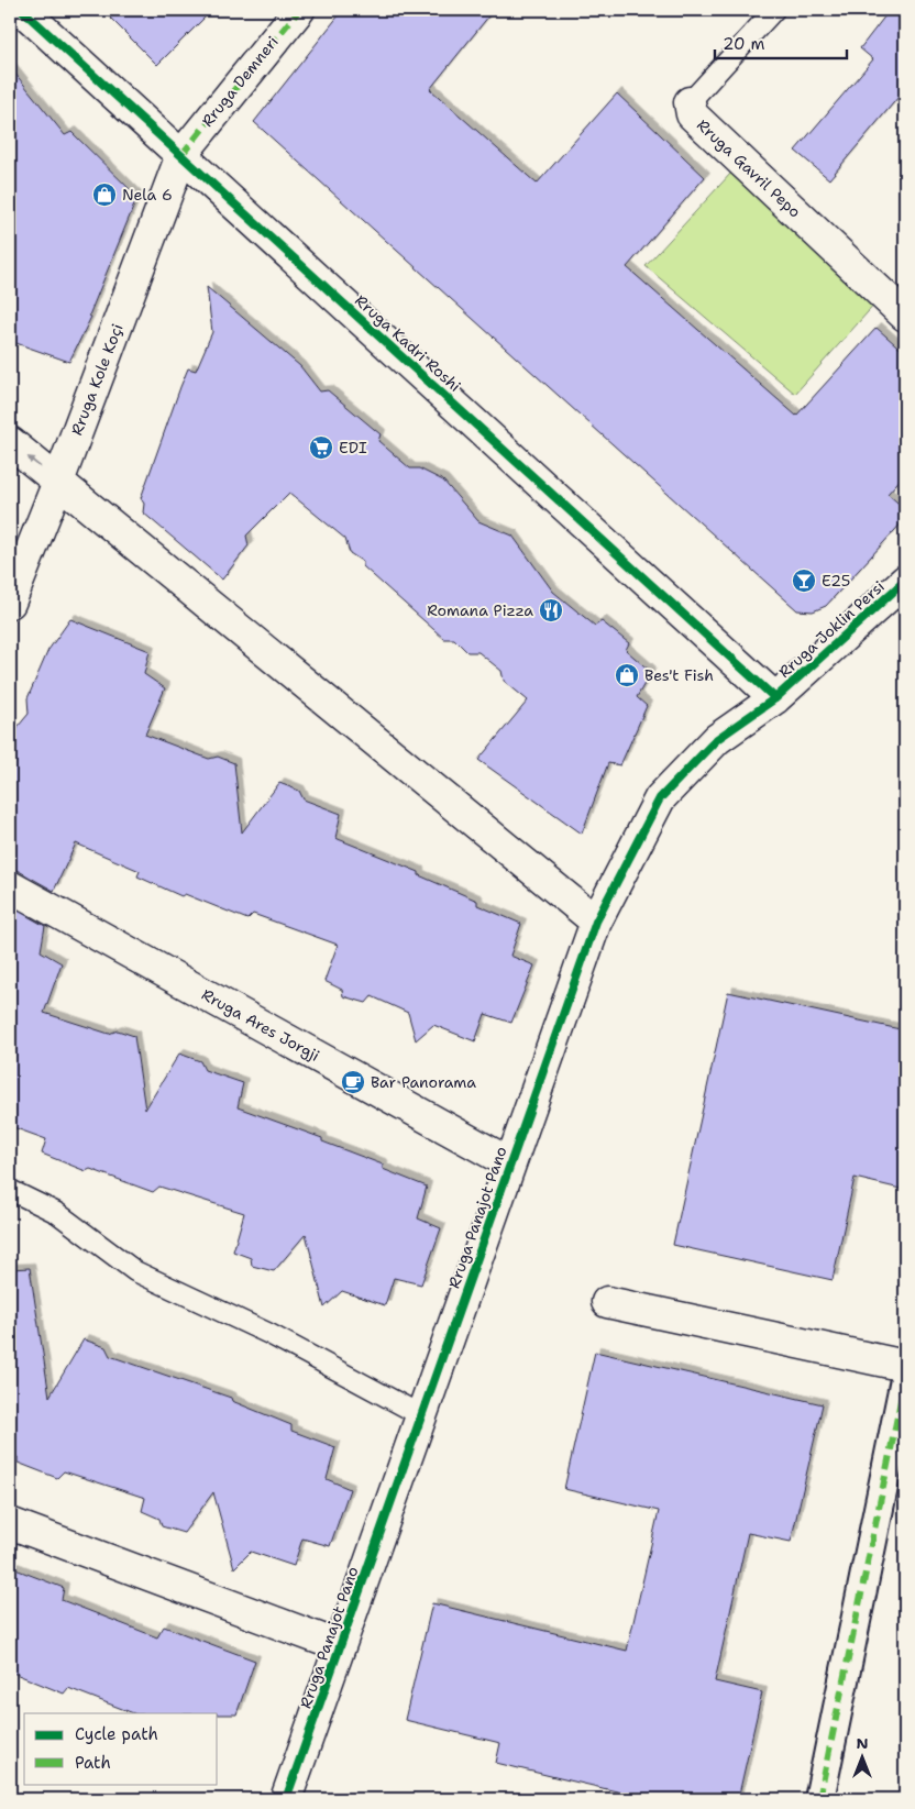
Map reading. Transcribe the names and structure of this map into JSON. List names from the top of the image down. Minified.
{"streets":{"street":["Rruga Demneri","Rruga Gavril Pepo","Rruga Kadri Roshi","Rruga Kole Koçi","Rruga Joklin Persi","Rruga Ares Jorgji","Rruga Panajot Pano"]},"crossings":[["Rruga Demneri","Rruga Kadri Roshi"],["Rruga Demneri","Rruga Kole Koçi"],["Rruga Kadri Roshi","Rruga Kole Koçi"],["Rruga Kadri Roshi","Rruga Joklin Persi"],["Rruga Kadri Roshi","Rruga Panajot Pano"],["Rruga Joklin Persi","Rruga Panajot Pano"],["Rruga Ares Jorgji","Rruga Panajot Pano"]],"places":{"shop":["Nela 6","Bes't Fish"],"supermarket":["EDI"],"bar":["E25"],"restaurant":["Romana Pizza"],"cafe":["Bar Panorama"]},"legend":["Cycle path","Path"],"scale_bar":"20 m","north":"top"}
